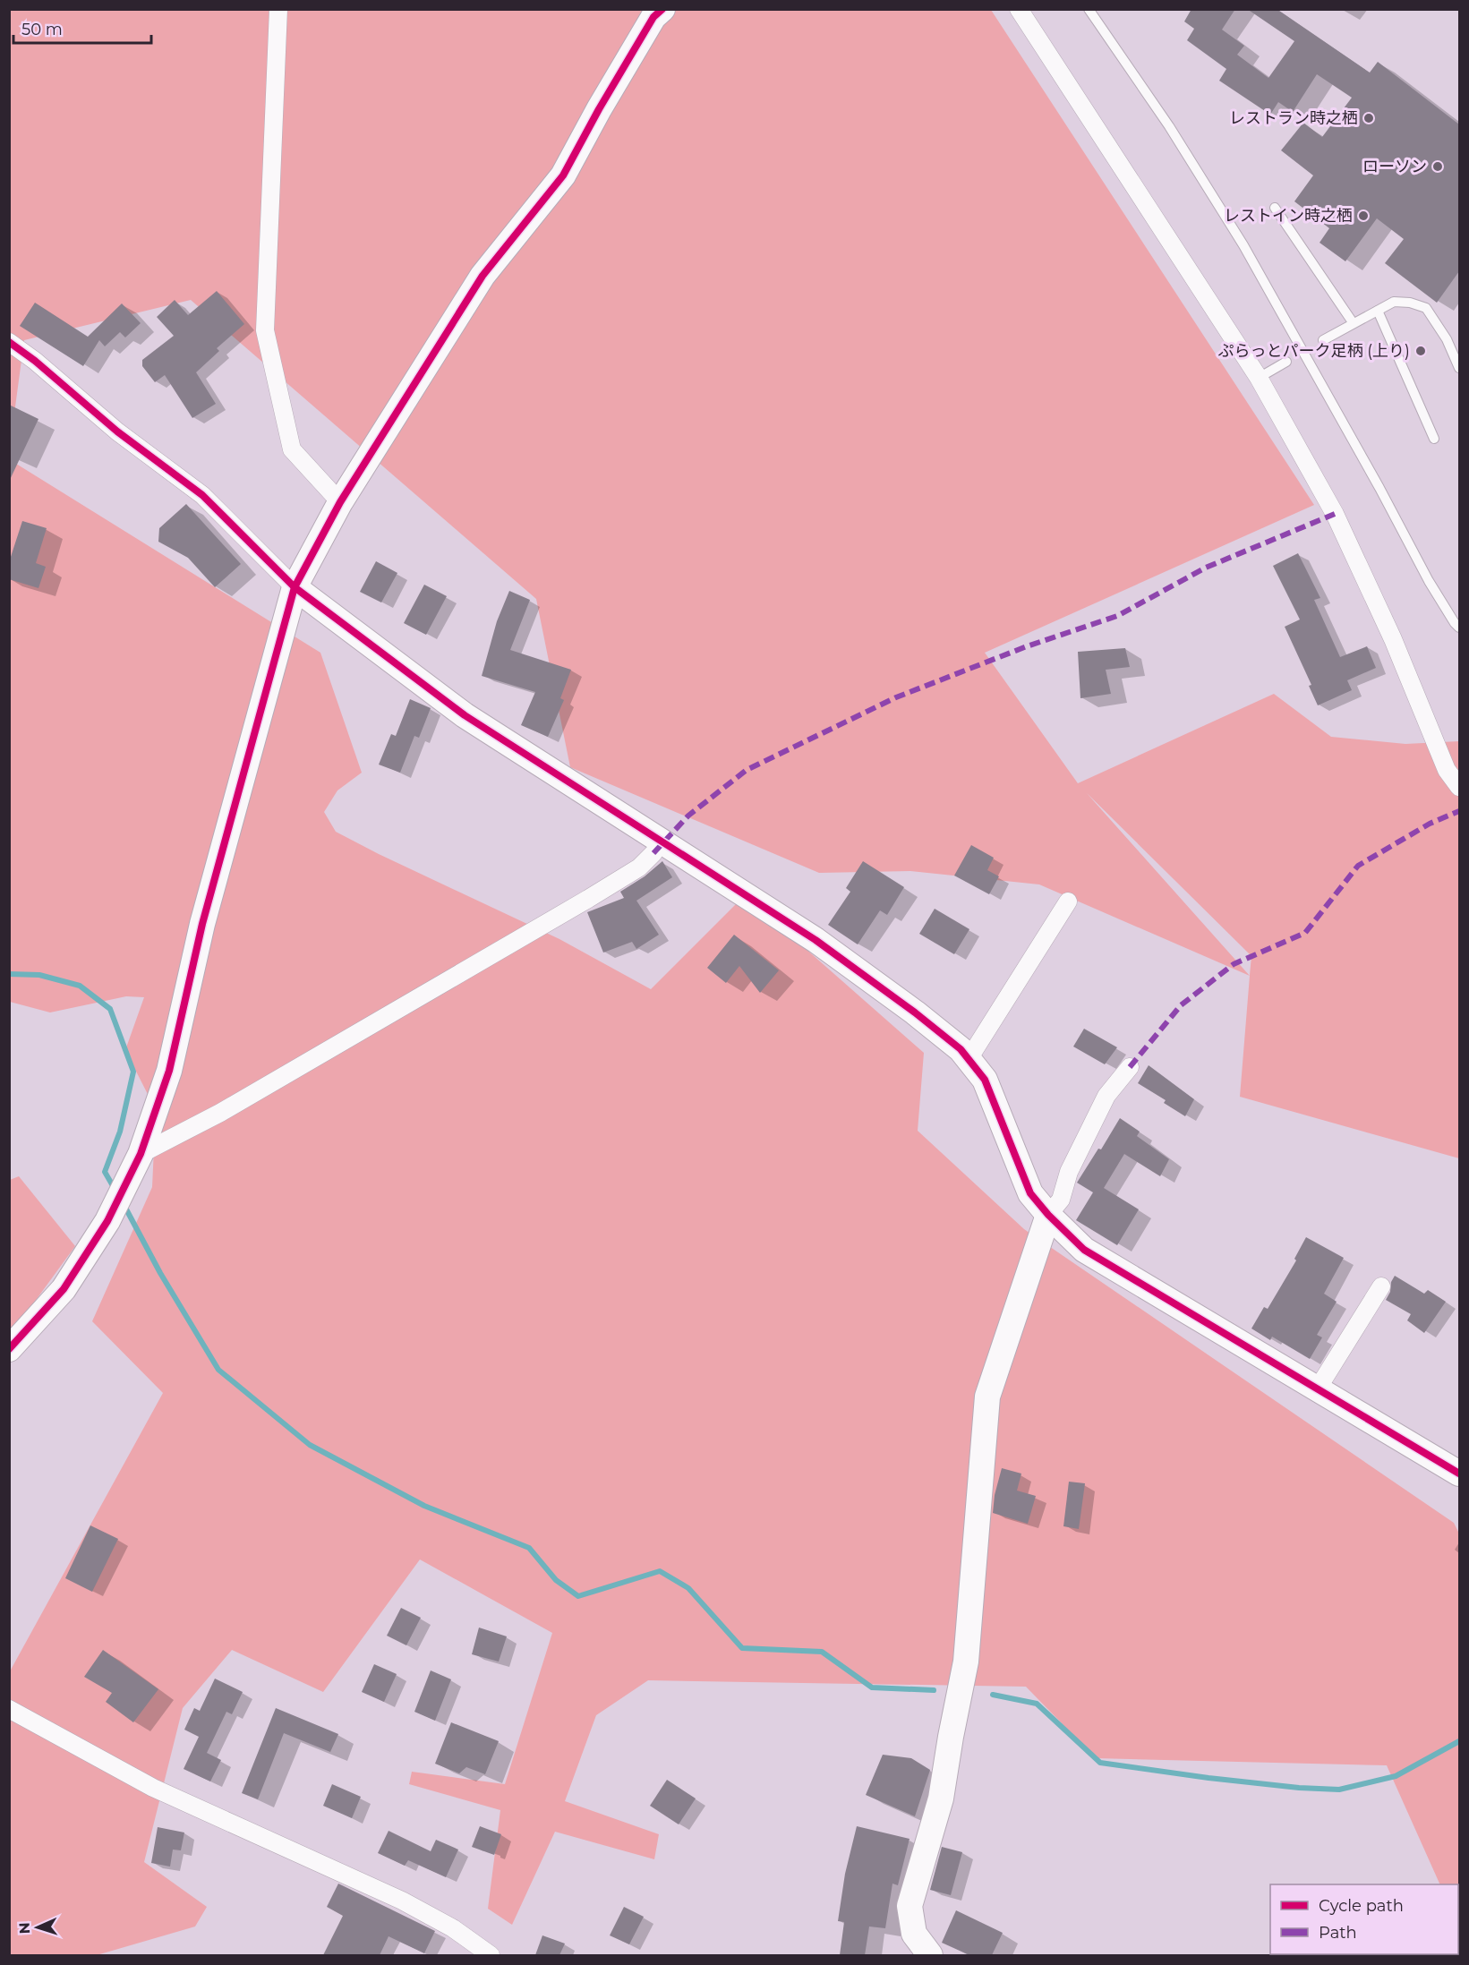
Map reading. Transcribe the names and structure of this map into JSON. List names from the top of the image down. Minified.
{"places":["レストラン時之栖","ローソン","レストイン時之栖","ぷらっとパーク足柄 (上り)"],"legend":["Cycle path","Path"],"scale_bar":"50 m","north":"left"}
